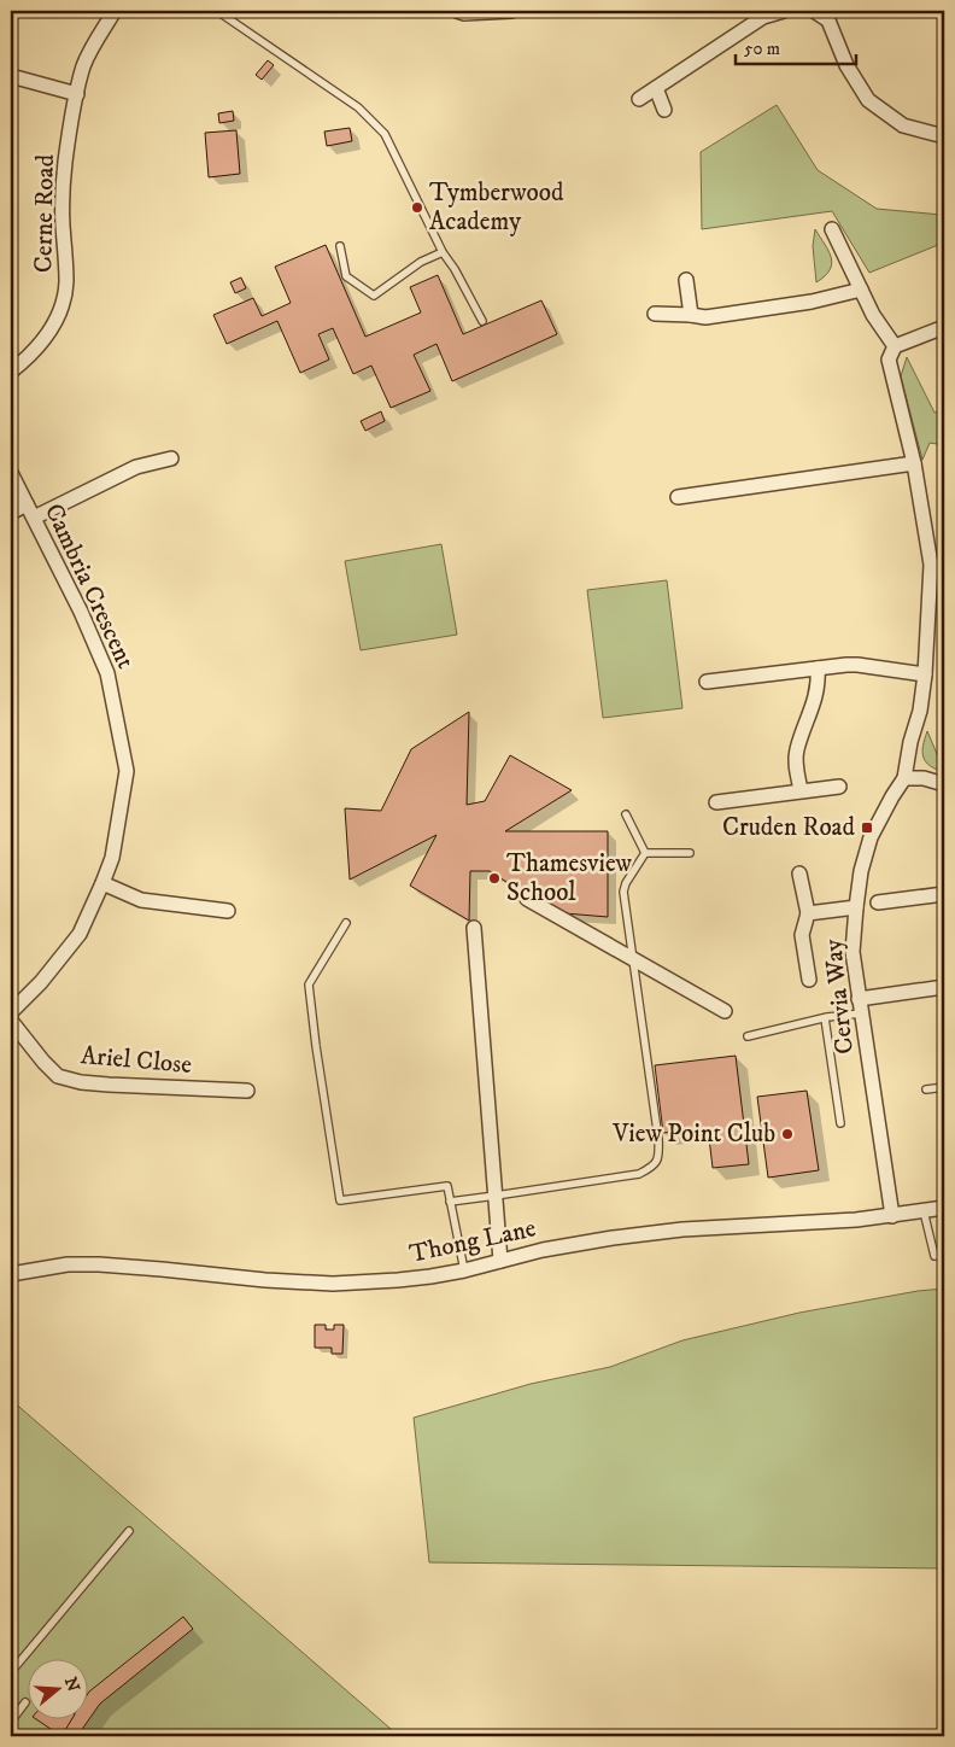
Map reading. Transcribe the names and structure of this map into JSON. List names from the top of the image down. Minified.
{"streets":{"street":["Cerne Road","Cambria Crescent","Cervia Way","Ariel Close","Thong Lane"]},"crossings":[["Cervia Way","Thong Lane"]],"places":{"other":["Tymberwood Academy","Thamesview School","View Point Club"],"transit":["Cruden Road"]},"scale_bar":"50 m","north":"right"}
